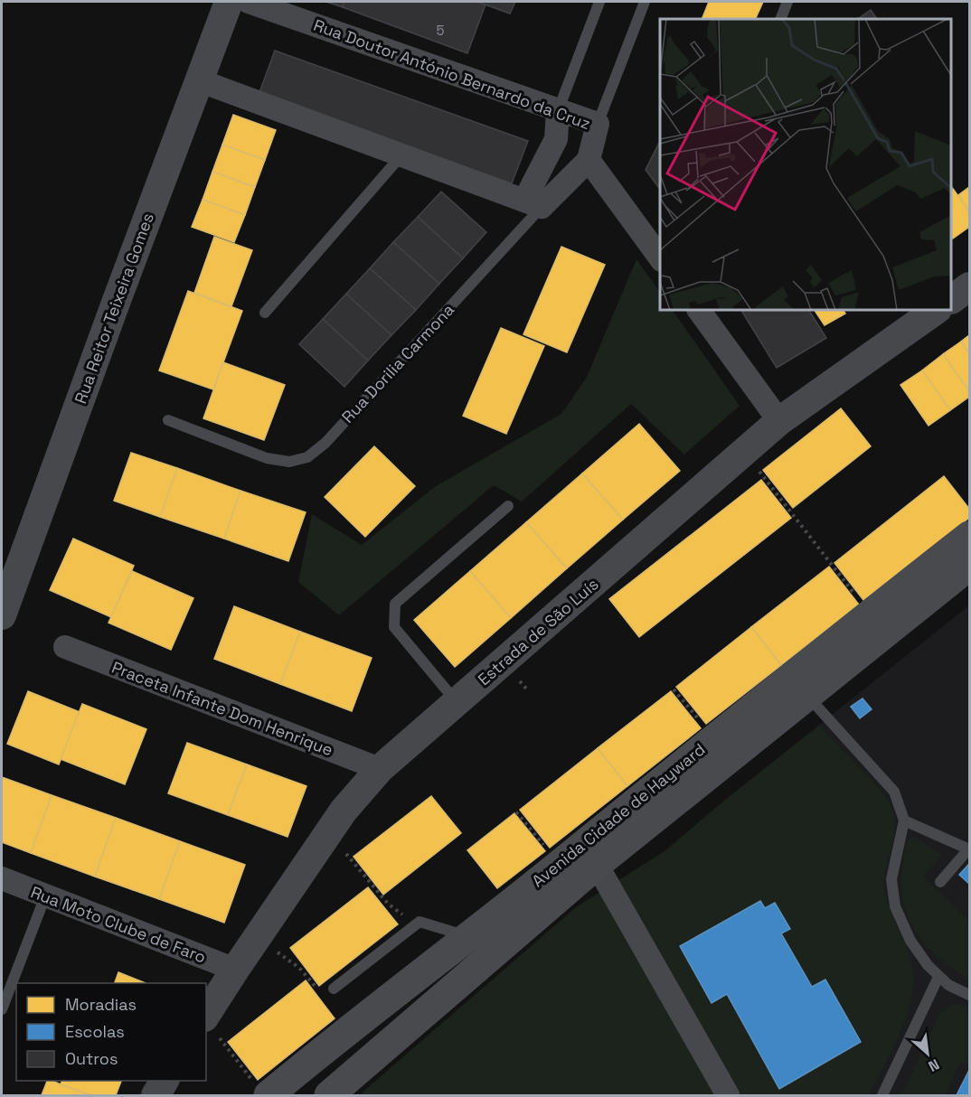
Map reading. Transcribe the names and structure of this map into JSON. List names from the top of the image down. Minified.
{"streets":{"main road":["Avenida Cidade de Hayward"],"street":["Rua Doutor António Bernardo da Cruz","Rua Reitor Teixeira Gomes","Rua Dorilia Carmona","Estrada de São Luís","Praceta Infante Dom Henrique","Rua Moto Clube de Faro"]},"crossings":[["Rua Doutor António Bernardo da Cruz","Rua Dorilia Carmona"],["Estrada de São Luís","Praceta Infante Dom Henrique"],["Estrada de São Luís","Rua Moto Clube de Faro"]],"house_numbers":["5"],"legend":["Moradias","Escolas","Outros"],"north":"bottom right"}
